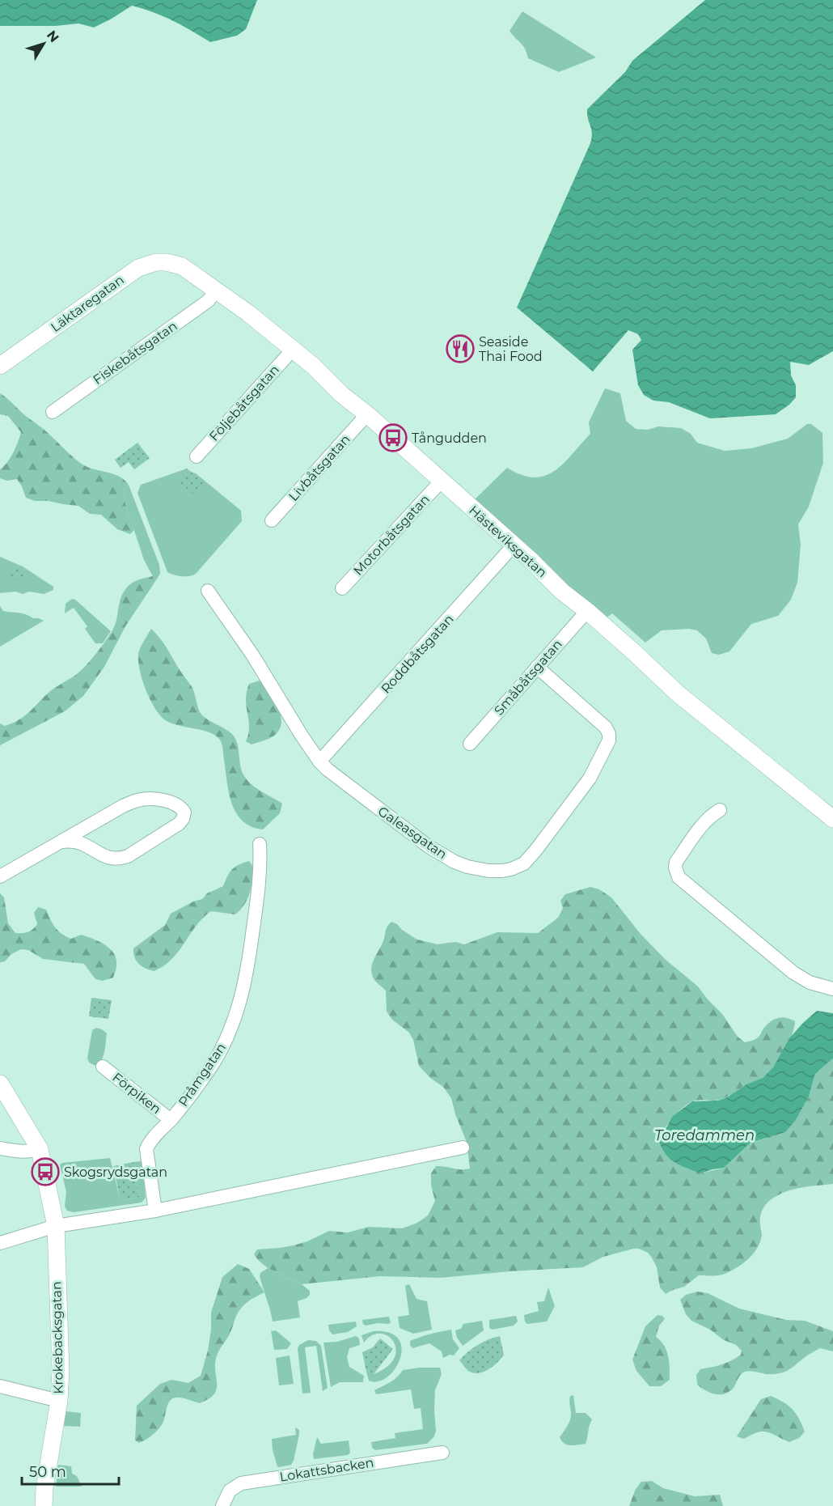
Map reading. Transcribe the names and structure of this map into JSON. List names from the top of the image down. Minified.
{"streets":{"street":["Läktaregatan","Fiskebåtsgatan","Följebåtsgatan","Livbåtsgatan","Motorbåtsgatan","Hästeviksgatan","Roddbåtsgatan","Småbåtsgatan","Galeasgatan","Pråmgatan","Förpiken","Krokebacksgatan","Lokattsbacken"]},"crossings":[["Läktaregatan","Hästeviksgatan"],["Fiskebåtsgatan","Hästeviksgatan"],["Följebåtsgatan","Hästeviksgatan"],["Livbåtsgatan","Hästeviksgatan"],["Motorbåtsgatan","Hästeviksgatan"],["Hästeviksgatan","Roddbåtsgatan"],["Hästeviksgatan","Småbåtsgatan"],["Roddbåtsgatan","Galeasgatan"],["Småbåtsgatan","Galeasgatan"],["Pråmgatan","Förpiken"]],"water":["Toredammen"],"places":{"restaurant":["Seaside Thai Food"],"bus stop":["Tångudden","Skogsrydsgatan"]},"scale_bar":"50 m","north":"top right"}
